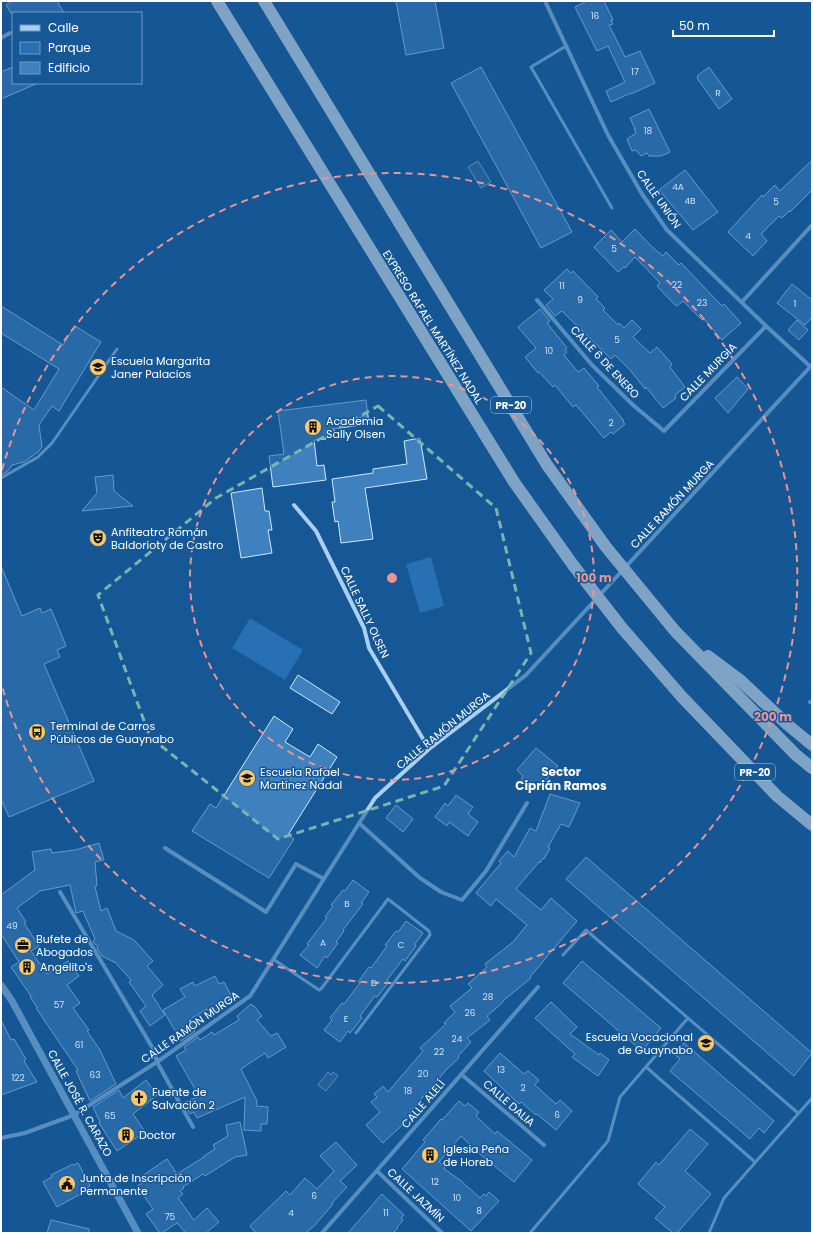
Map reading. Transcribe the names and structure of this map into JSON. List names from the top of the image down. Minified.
{"streets":{"highway":["EXPRESO RAFAEL MARTÍNEZ NADAL","PR-20"],"street":["CALLE UNIÓN","CALLE 6 DE ENERO","CALLE MURGIA","CALLE RAMÓN MURGA","CALLE SALLY OLSEN","CALLE JOSÉ R. CARAZO","CALLE DALIA","CALLE ALELÍ","CALLE JAZMÍN"]},"crossings":[["CALLE UNIÓN","CALLE MURGIA"],["CALLE UNIÓN","CALLE RAMÓN MURGA"],["CALLE 6 DE ENERO","CALLE MURGIA"],["CALLE RAMÓN MURGA","CALLE SALLY OLSEN"],["CALLE RAMÓN MURGA","CALLE JOSÉ R. CARAZO"],["CALLE DALIA","CALLE ALELÍ"],["CALLE ALELÍ","CALLE JAZMÍN"]],"districts":["Sector Ciprián Ramos"],"places":{"school or university":["Escuela Margarita Janer Palacios","Escuela Rafael Martínez Nadal","Escuela Vocacional de Guaynabo"],"building":["Academia Sally Olsen","Angelito's","Doctor","Iglesia Peña de Horeb"],"theatre":["Anfiteatro Román Baldorioty de Castro"],"bus stop":["Terminal de Carros Públicos de Guaynabo"],"office":["Bufete de Abogados"],"church":["Fuente de Salvación 2"],"public building":["Junta de Inscripción Permanente"]},"house_numbers":["16","17","R","18","4A","4B","5","4","5","22","11","9","23","1","5","10","2","B","49","A","C","D","28","57","26","E","24","61","22","13","20","63","122","2","18","6","65","12","6","10","8","4","11","75"],"legend":["Calle","Parque","Edificio"],"scale_bar":"50 m","rings":["100 m","200 m"]}
